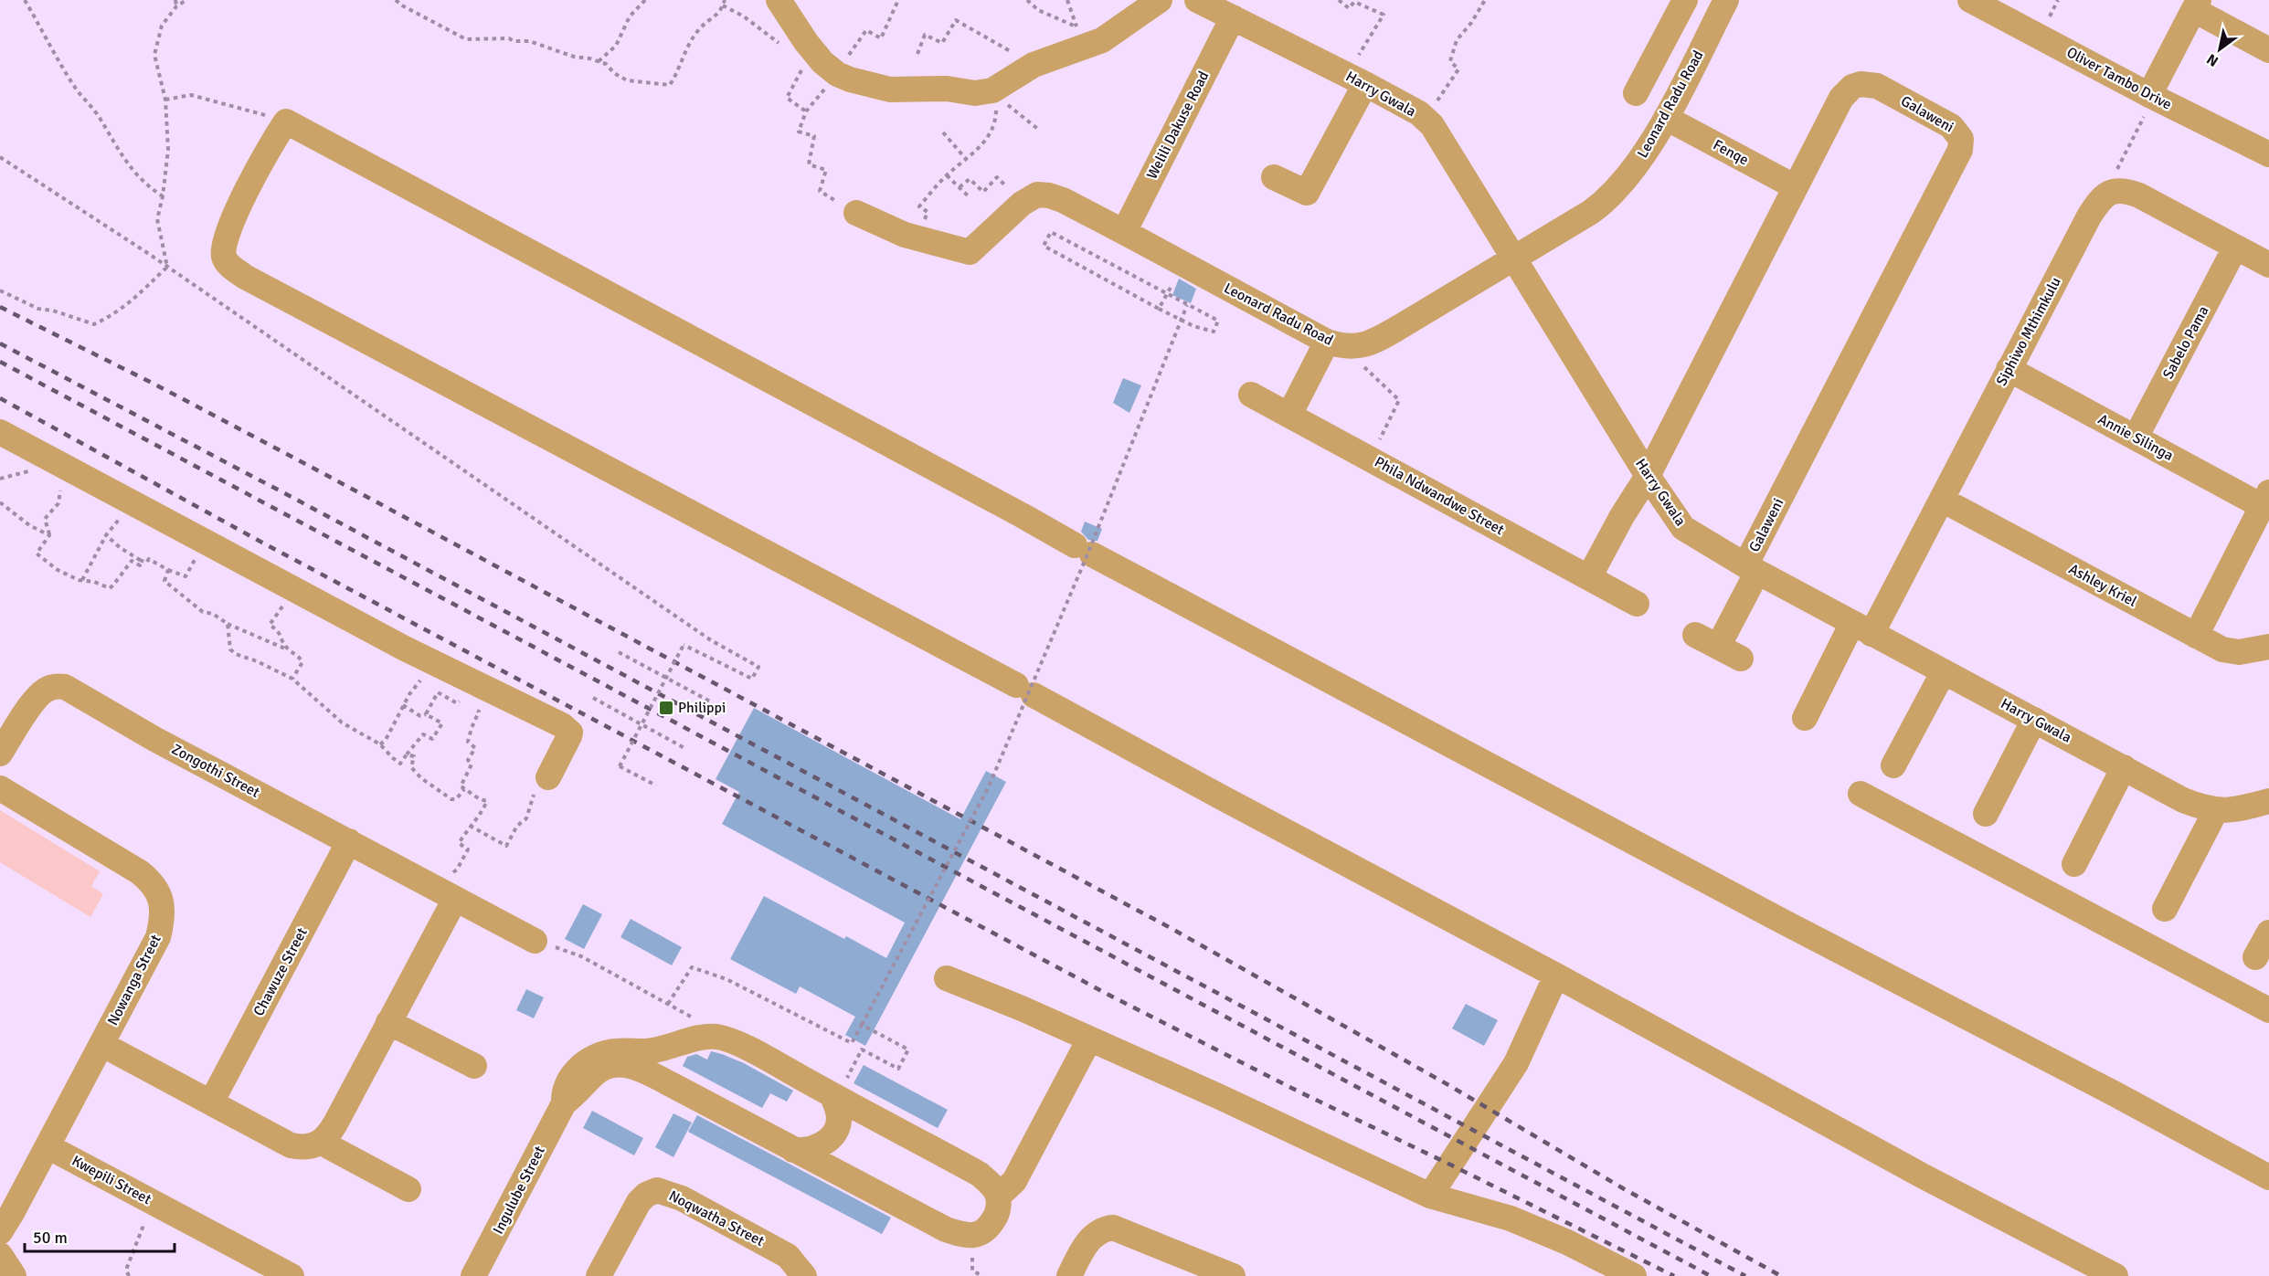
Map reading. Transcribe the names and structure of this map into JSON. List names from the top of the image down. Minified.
{"streets":{"street":["Oliver Tambo Drive","Harry Gwala","Leonard Radu Road","Galaweni","Welili Dakuse Road","Fenqe","Siphiwo Mthimkulu","Sabelo Pama","Annie Silinga","Phila Ndwandwe Street","Ashley Kriel","Zongothi Street","Chawuze Street","Nowanga Street","Kwepili Street","Ingulube Street","Noqwatha Street"]},"crossings":[["Harry Gwala","Leonard Radu Road"],["Harry Gwala","Galaweni"],["Harry Gwala","Welili Dakuse Road"],["Harry Gwala","Siphiwo Mthimkulu"],["Leonard Radu Road","Welili Dakuse Road"],["Leonard Radu Road","Fenqe"],["Galaweni","Fenqe"],["Siphiwo Mthimkulu","Annie Silinga"],["Siphiwo Mthimkulu","Ashley Kriel"],["Sabelo Pama","Annie Silinga"],["Zongothi Street","Chawuze Street"],["Nowanga Street","Kwepili Street"]],"places":{"transit":["Philippi"]},"scale_bar":"50 m","north":"bottom left"}
